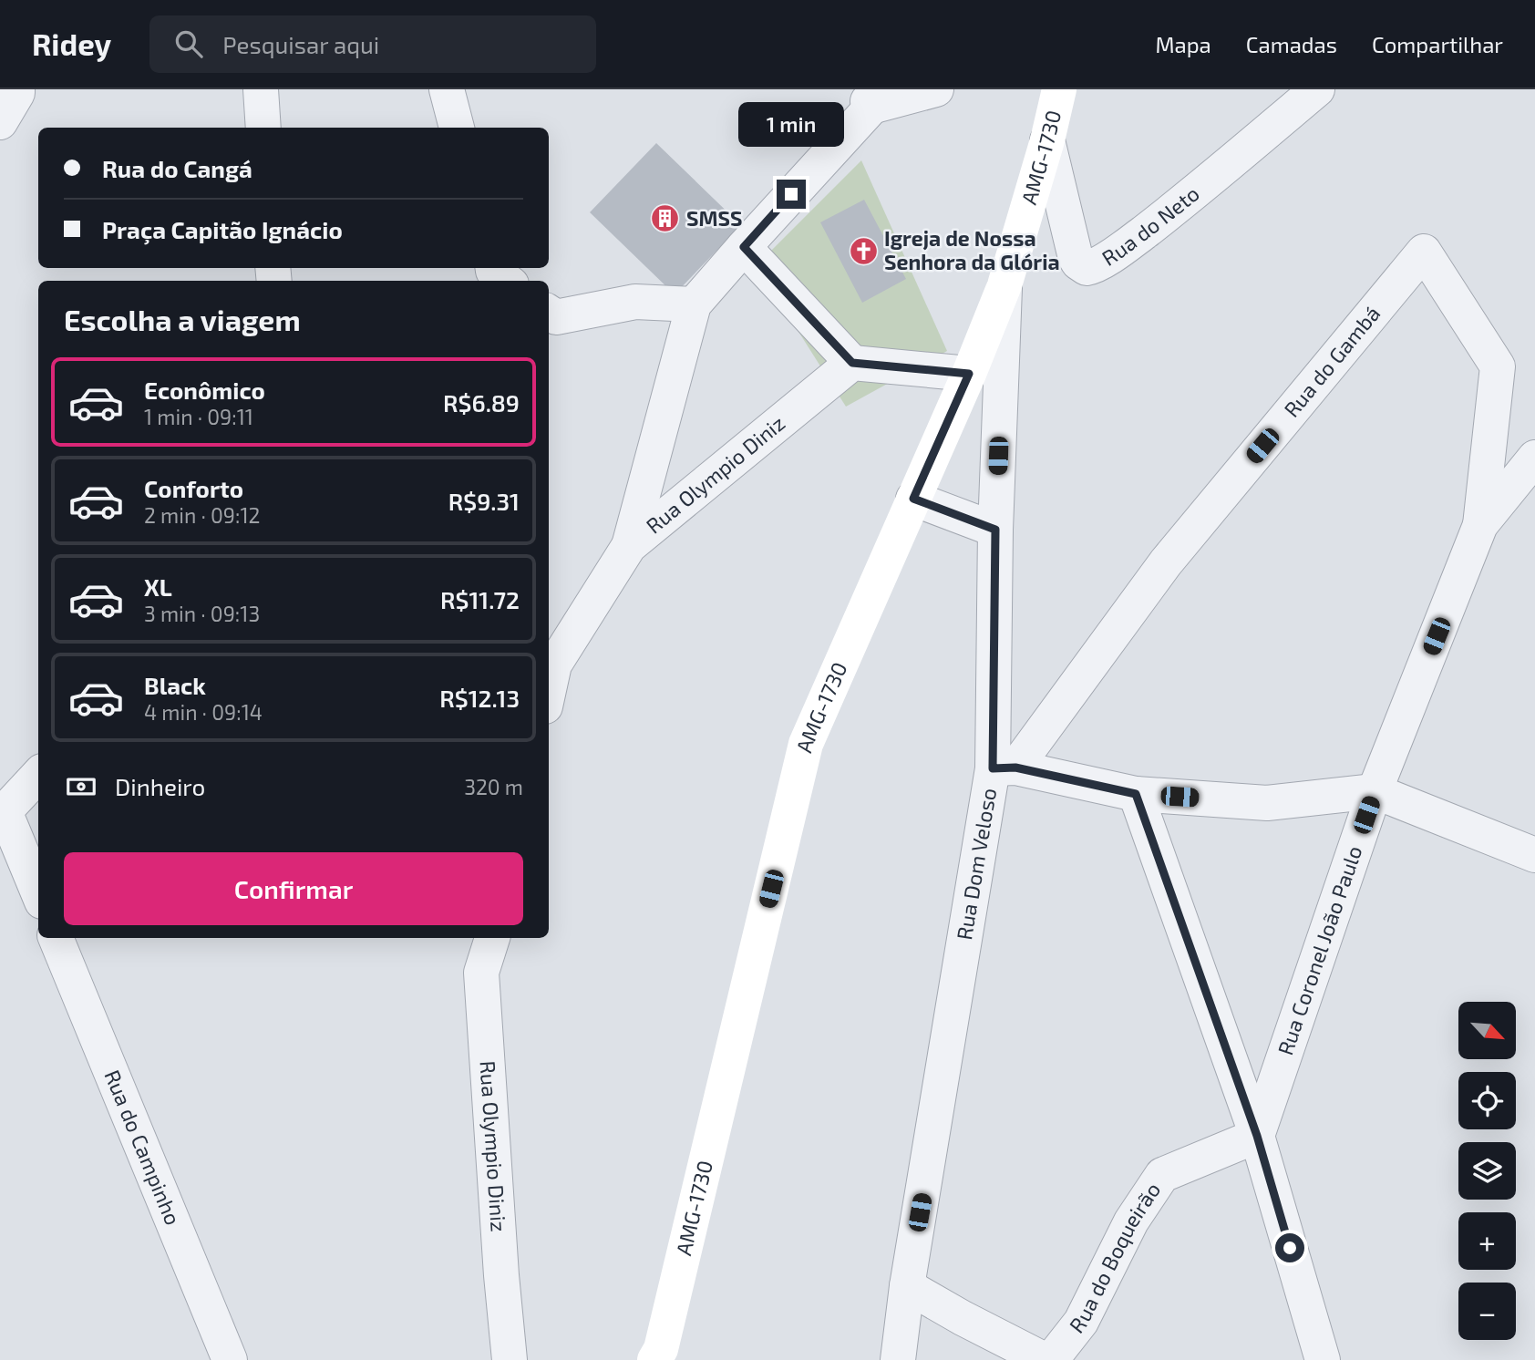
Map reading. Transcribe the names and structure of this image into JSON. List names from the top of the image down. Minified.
{"streets":{"main road":["AMG-1730"],"street":["Rua do Neto","Rua do Gambá","Rua Olympio Diniz","Rua Dom Veloso","Rua Coronel João Paulo","Rua do Campinho","Rua do Boqueirão"]},"crossings":[["AMG-1730","Rua do Neto"],["AMG-1730","Rua Dom Veloso"],["Rua do Gambá","Rua Dom Veloso"],["Rua do Gambá","Rua Coronel João Paulo"],["Rua Coronel João Paulo","Rua do Boqueirão"]],"places":{"building":["SMSS"],"church":["Igreja de Nossa Senhora da Glória"]},"north":"bottom right","page":{"header":"Ridey","search":"Pesquisar aqui","nav":["Mapa","Camadas","Compartilhar"],"bubble":"1 min","banner":["Rua do Cangá","Praça Capitão Ignácio"],"heading":"Escolha a viagem","list":[{"name":"Econômico","note":"1 min · 09:11","value":"R$6.89"},{"name":"Conforto","note":"2 min · 09:12","value":"R$9.31"},{"name":"XL","note":"3 min · 09:13","value":"R$11.72"},{"name":"Black","note":"4 min · 09:14","value":"R$12.13"}],"pay":["Dinheiro","320 m"],"buttons":"Confirmar","map_buttons":["+","−"]}}
